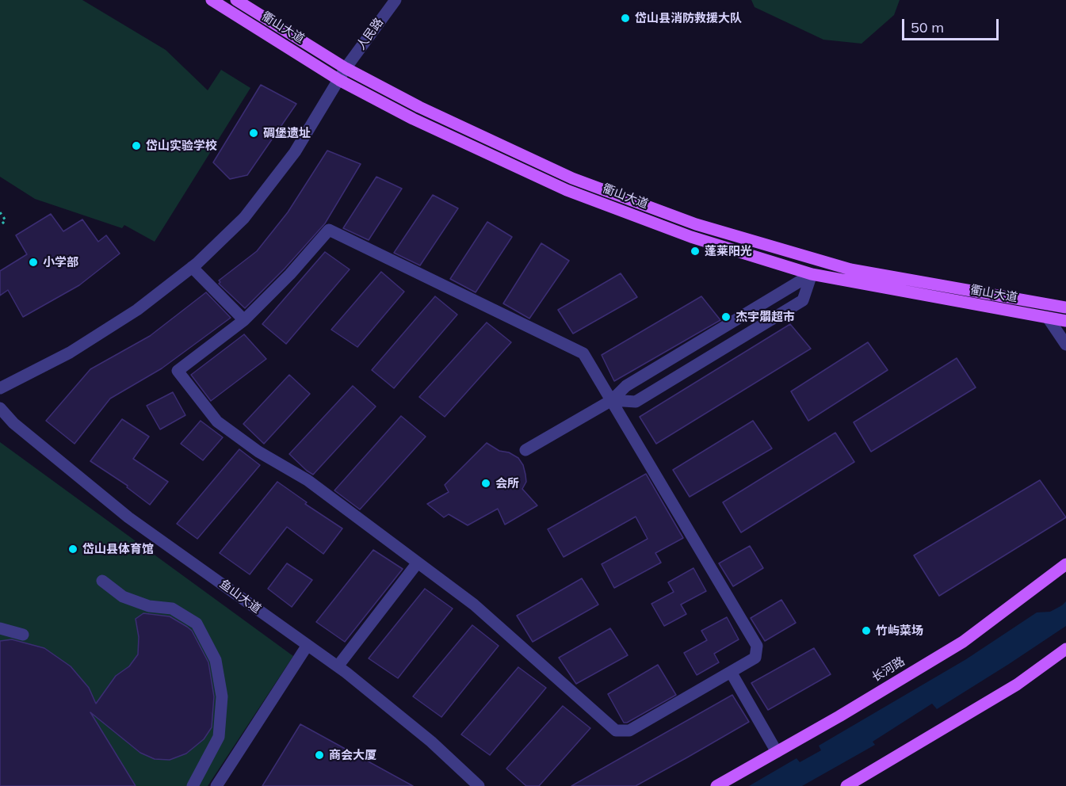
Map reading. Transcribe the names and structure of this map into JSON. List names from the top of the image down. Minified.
{"streets":{"main road":["衢山大道","长河路"],"street":["人民路","鱼山大道"]},"crossings":[["衢山大道","人民路"]],"places":["岱山县消防救援大队","碉堡遗址","岱山实验学校","蓬莱阳光","小学部","杰宇朤超市","会所","岱山县体育馆","竹屿菜场","商会大厦"],"scale_bar":"50 m"}
